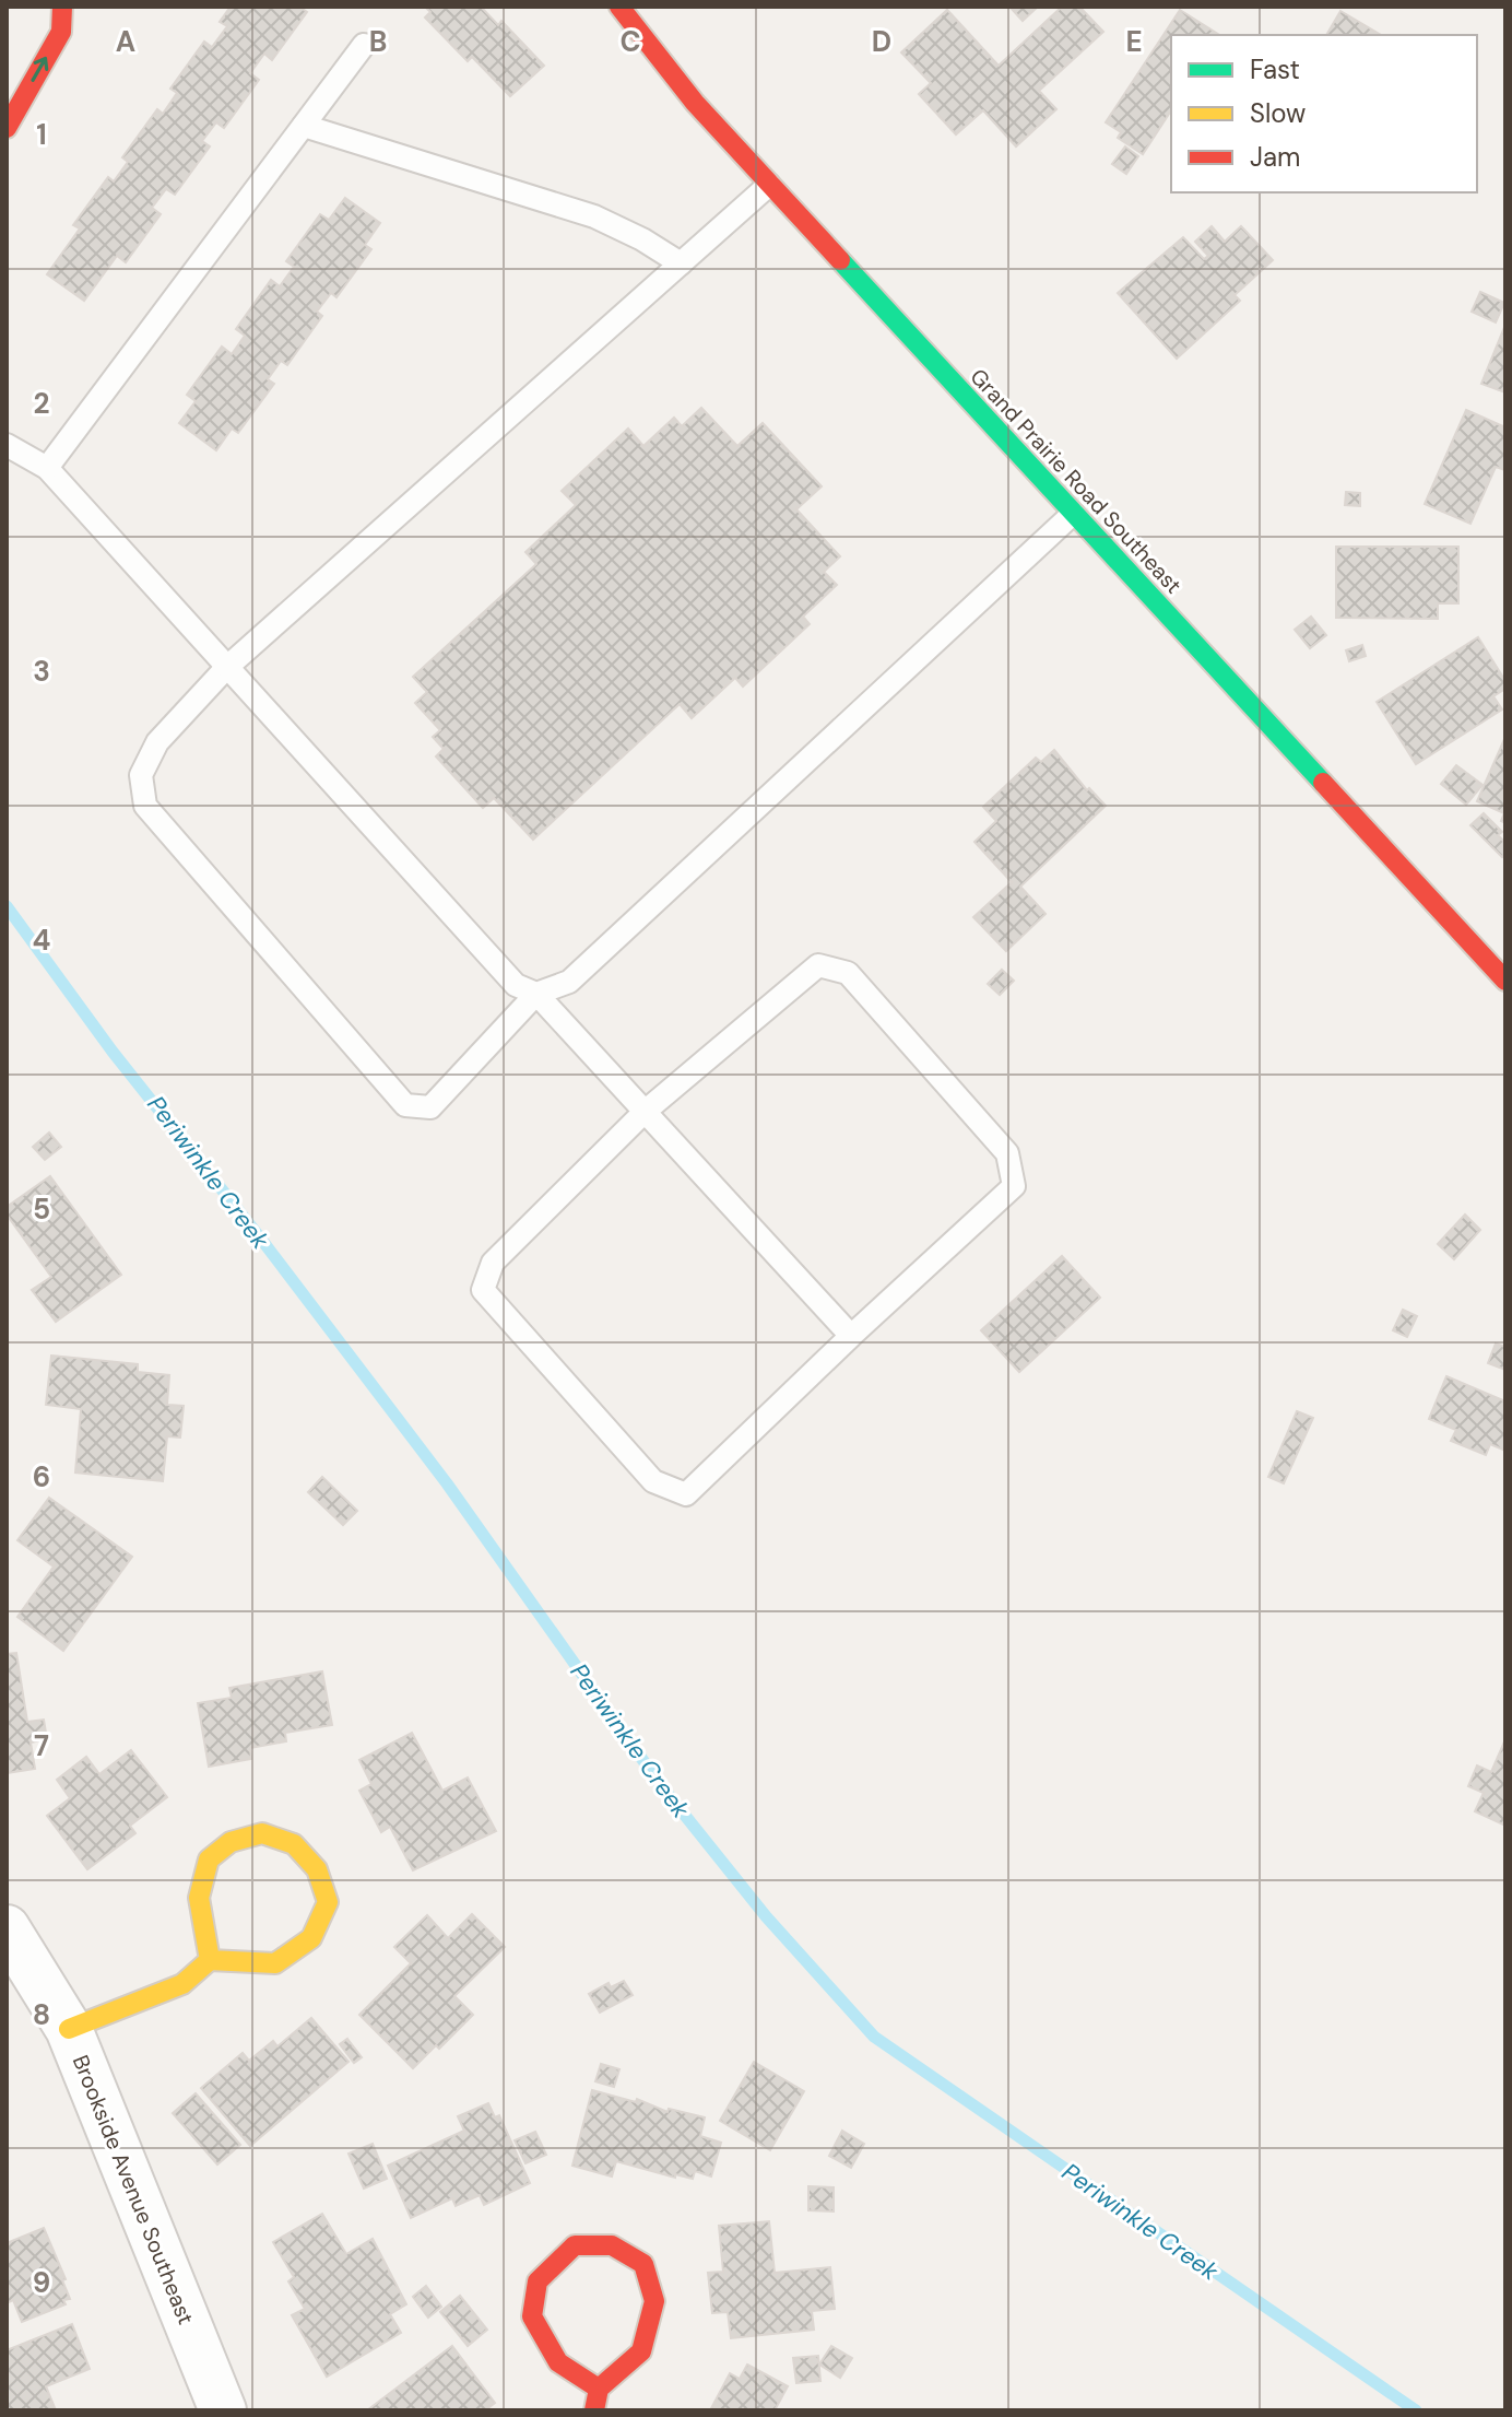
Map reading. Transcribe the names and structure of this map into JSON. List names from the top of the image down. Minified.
{"streets":{"main road":["Grand Prairie Road Southeast"],"street":["Brookside Avenue Southeast"]},"water":["Periwinkle Creek"],"legend":["Fast","Slow","Jam"],"grid":{"columns":["A","B","C","D","E"],"rows":["1","2","3","4","5","6","7","8","9"]}}
